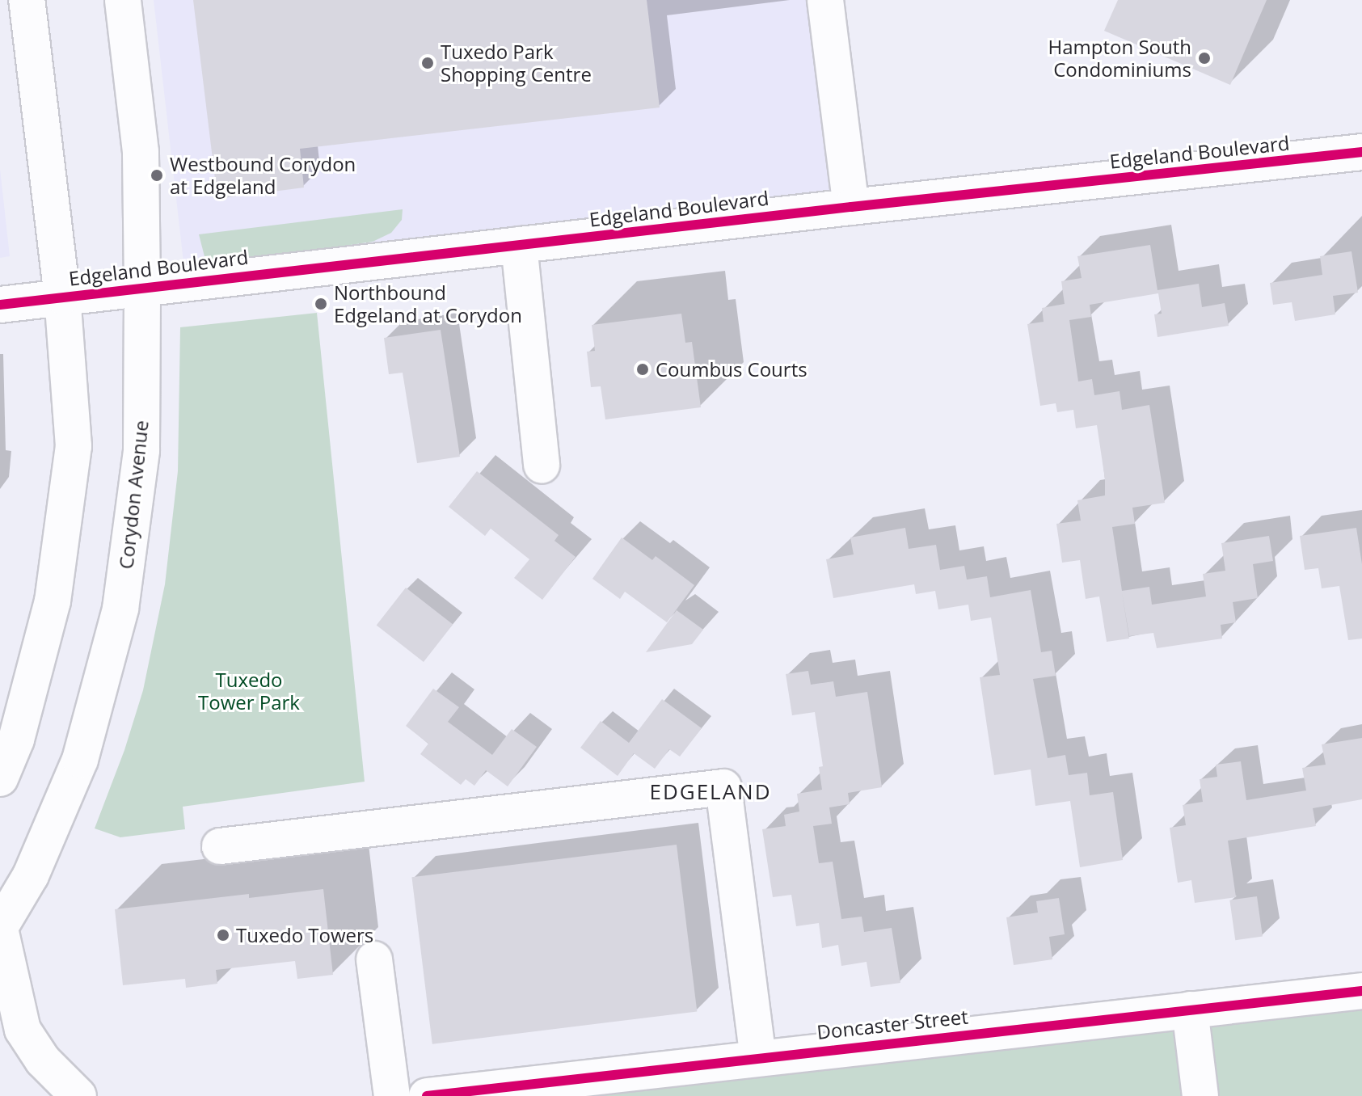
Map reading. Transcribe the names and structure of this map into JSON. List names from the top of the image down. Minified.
{"streets":{"street":["Edgeland Boulevard","Corydon Avenue","Doncaster Street"]},"crossings":[["Edgeland Boulevard","Corydon Avenue"]],"districts":["EDGELAND"],"parks":["Tuxedo Tower Park"],"places":["Hampton South Condominiums","Tuxedo Park Shopping Centre","Westbound Corydon at Edgeland","Northbound Edgeland at Corydon","Coumbus Courts","Tuxedo Towers"]}
